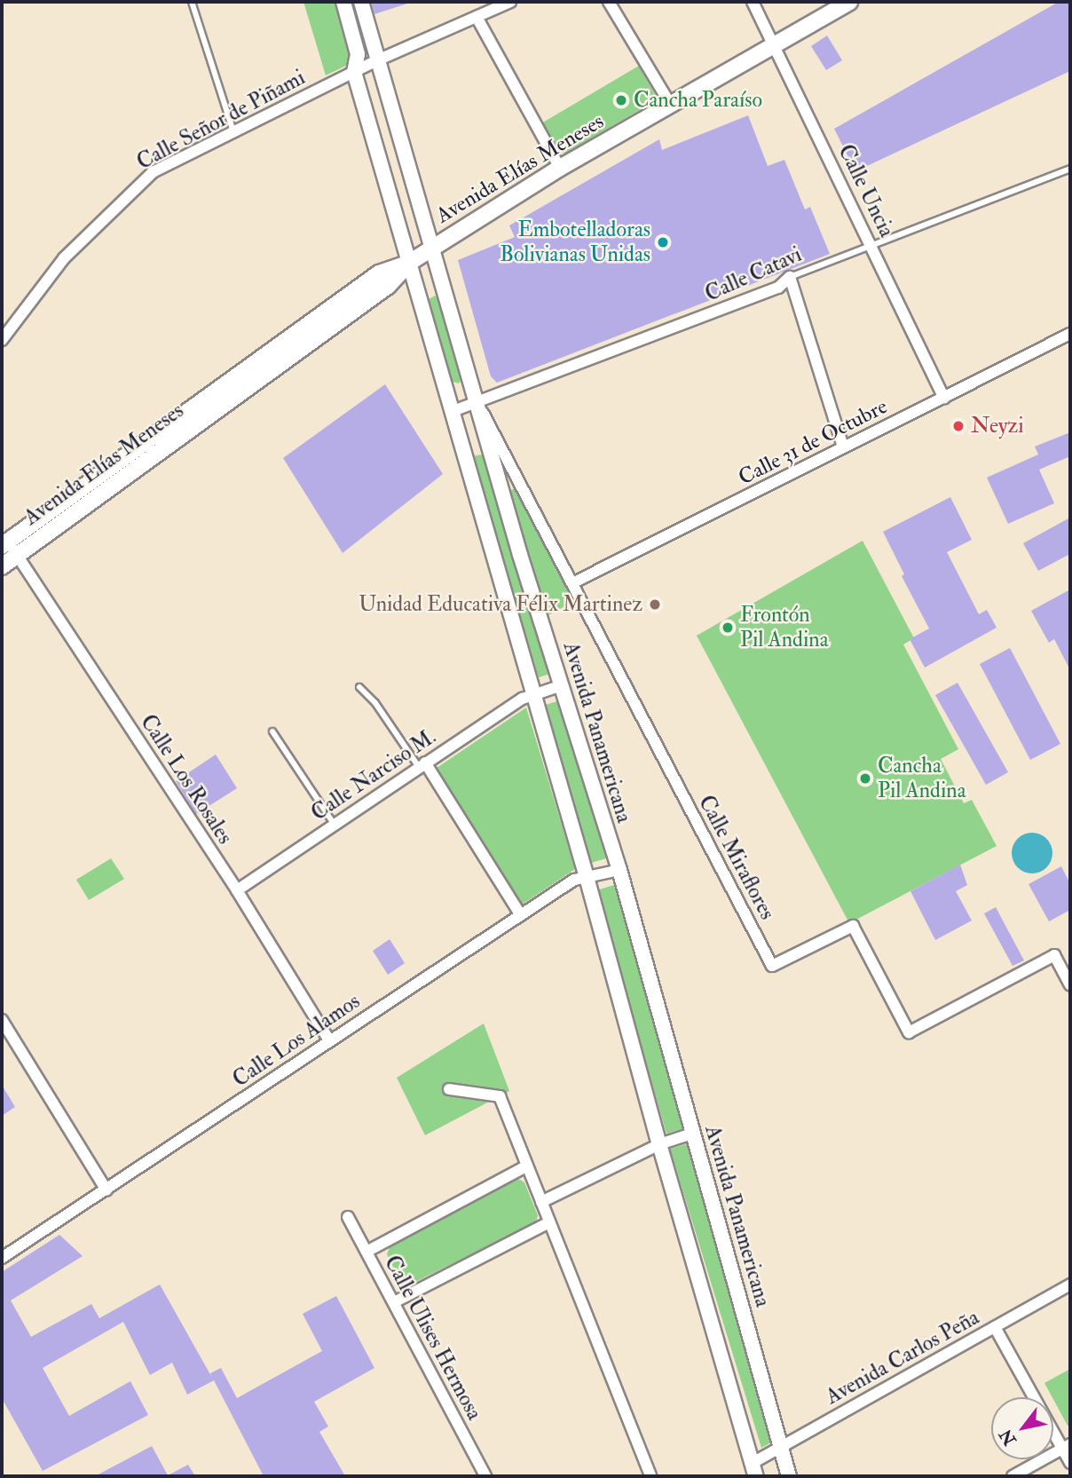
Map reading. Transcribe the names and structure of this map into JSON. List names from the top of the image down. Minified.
{"streets":{"main road":["Avenida Elías Meneses","Avenida Panamericana"],"street":["Calle Señor de Piñami","Calle Uncia","Calle Catavi","Calle 31 de Octubre","Calle Narciso M.","Calle Los Rosales","Calle Miraflores","Calle Los Alamos","Calle Ulises Hermosa","Avenida Carlos Peña"]},"crossings":[["Calle Señor de Piñami","Avenida Panamericana"],["Avenida Elías Meneses","Calle Uncia"],["Avenida Elías Meneses","Avenida Panamericana"],["Avenida Elías Meneses","Calle Los Rosales"],["Calle Uncia","Calle Catavi"],["Calle Uncia","Calle 31 de Octubre"],["Calle Catavi","Avenida Panamericana"],["Calle Catavi","Calle Miraflores"],["Calle 31 de Octubre","Calle Miraflores"],["Avenida Panamericana","Calle Narciso M."],["Avenida Panamericana","Calle Miraflores"],["Avenida Panamericana","Calle Los Alamos"],["Avenida Panamericana","Avenida Carlos Peña"],["Calle Narciso M.","Calle Los Rosales"],["Calle Los Rosales","Calle Los Alamos"]],"places":["Cancha Paraíso","Embotelladoras Bolivianas Unidas","Neyzi","Unidad Educativa Félix Martinez","Frontón Pil Andina","Cancha Pil Andina"],"north":"bottom left"}
